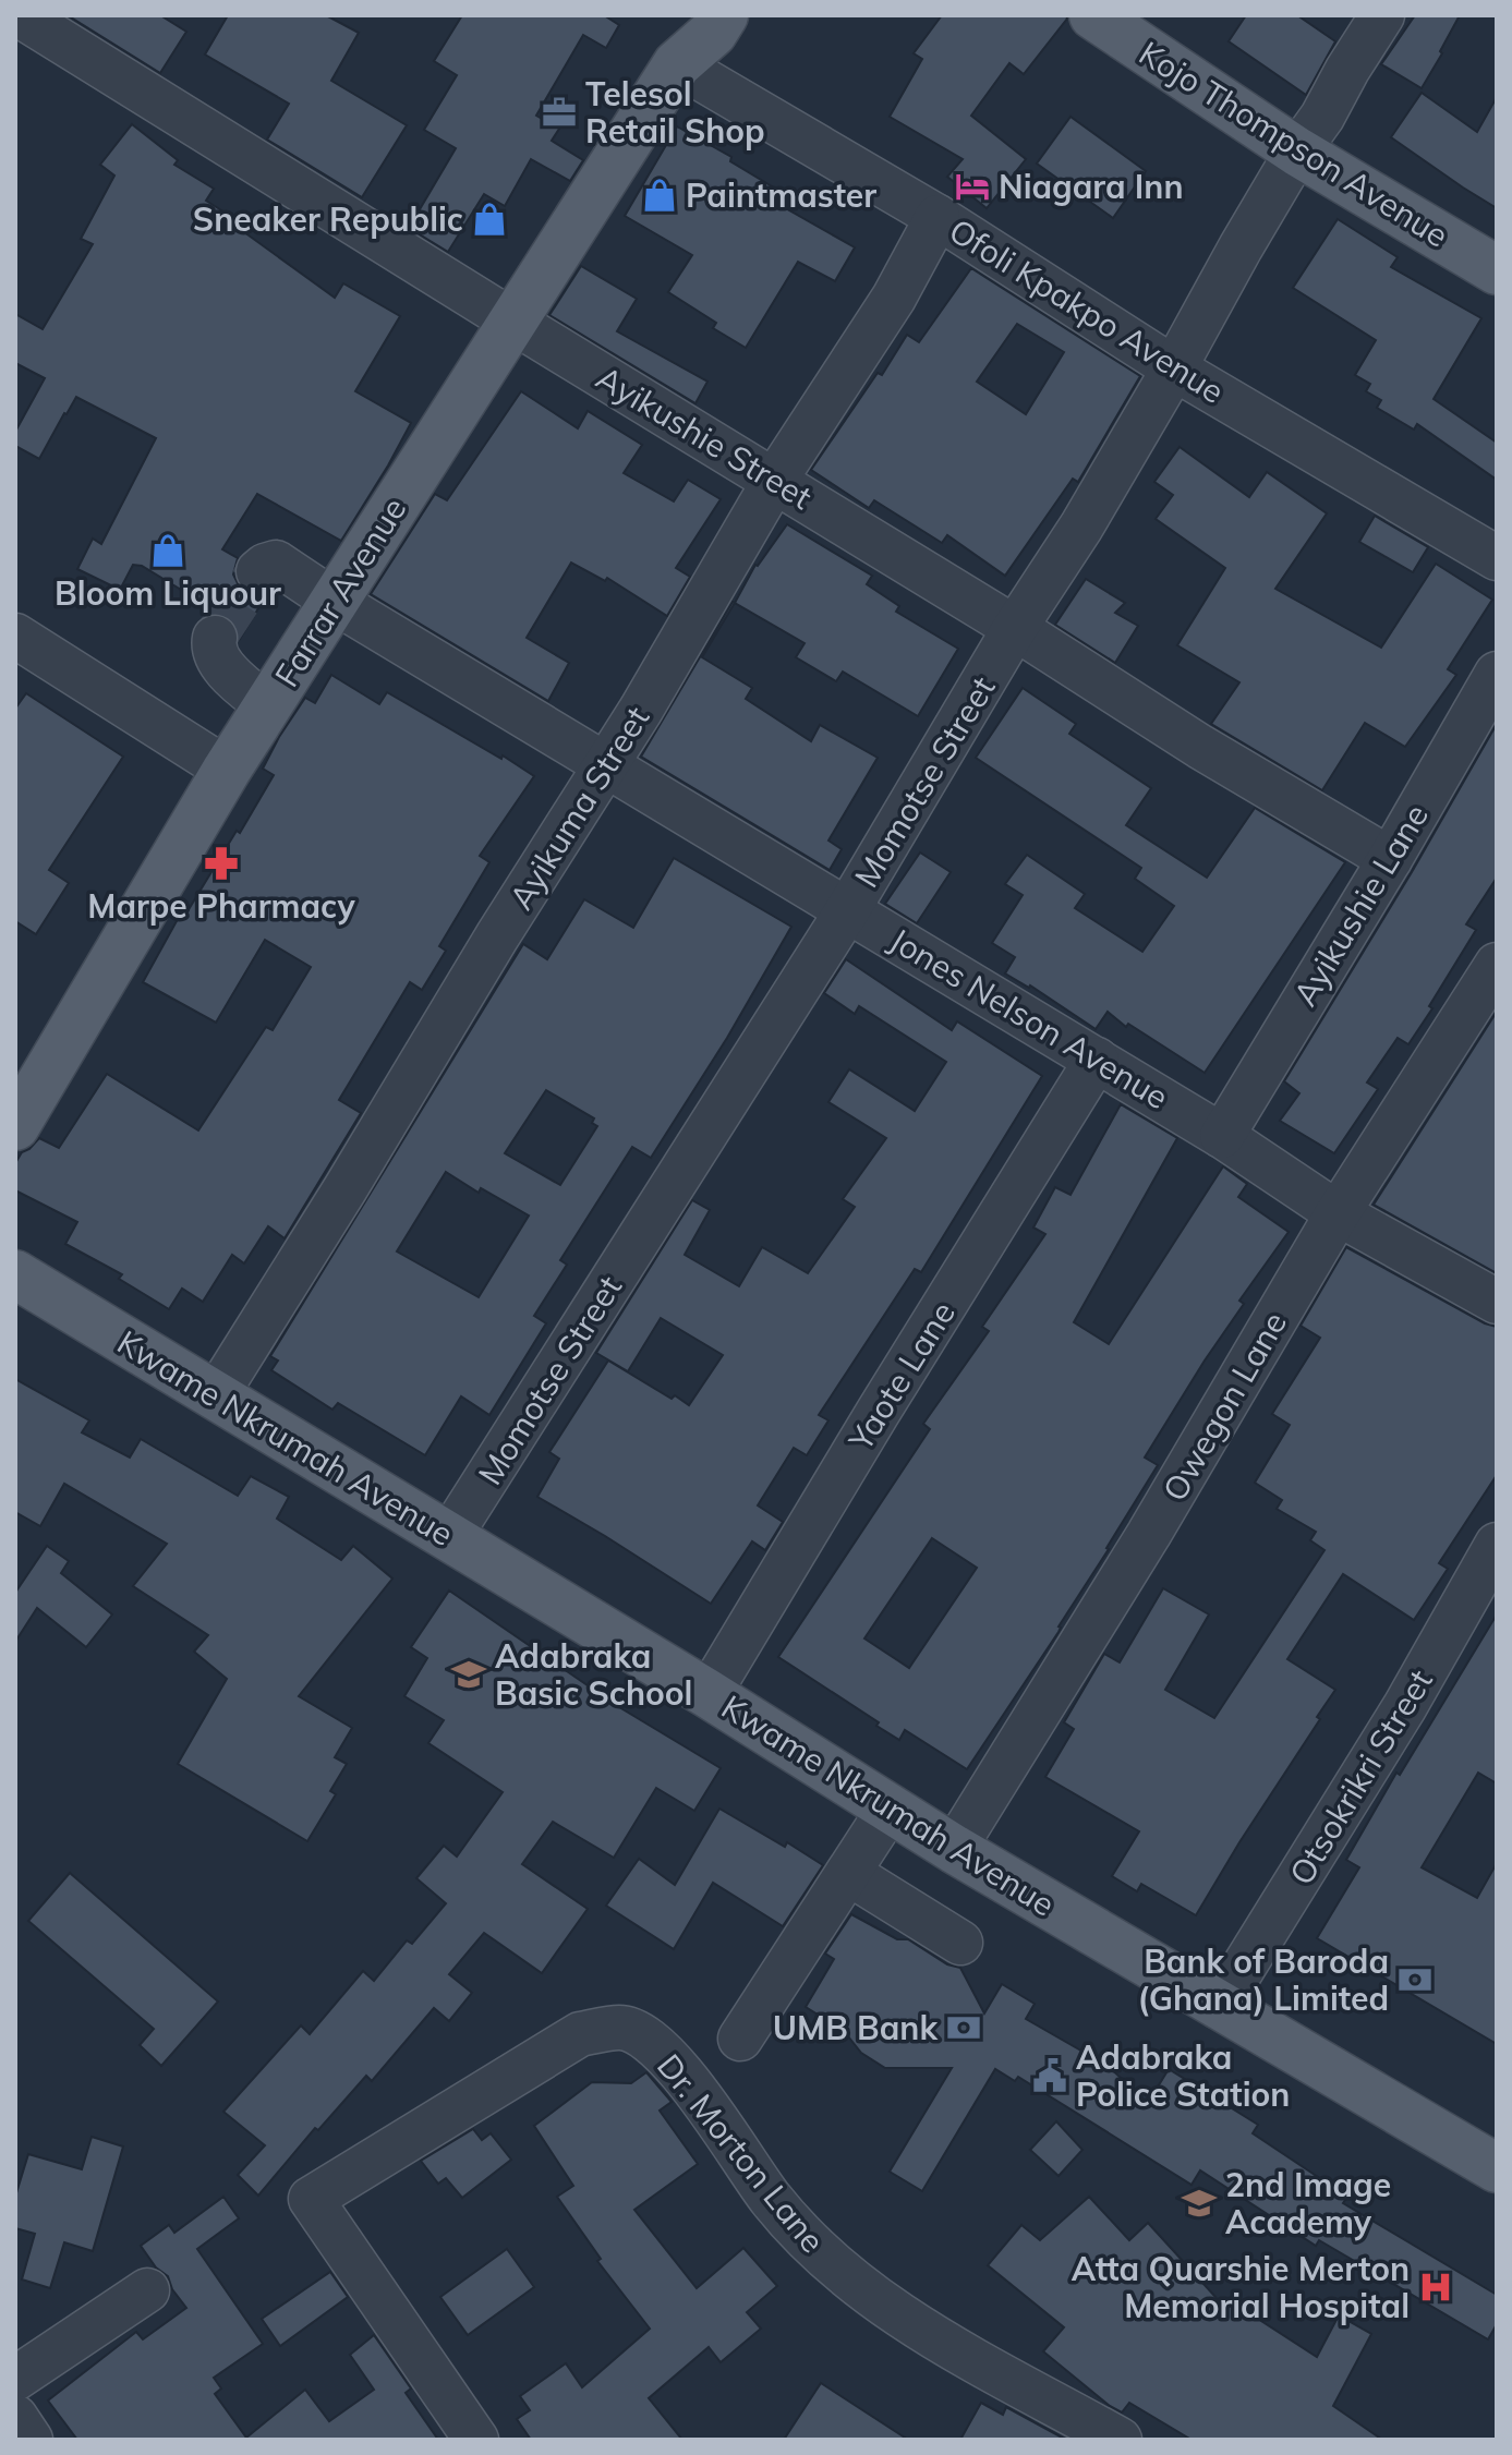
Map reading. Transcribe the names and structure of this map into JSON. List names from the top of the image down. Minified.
{"streets":{"main road":["Kojo Thompson Avenue","Farrar Avenue","Kwame Nkrumah Avenue"],"street":["Ofoli Kpakpo Avenue","Ayikushie Street","Momotse Street","Ayikuma Street","Ayikushie Lane","Jones Nelson Avenue","Yaote Lane","Owegon Lane","Otsokrikri Street","Dr. Morton Lane"]},"crossings":[["Kojo Thompson Avenue","Momotse Street"],["Ofoli Kpakpo Avenue","Farrar Avenue"],["Ofoli Kpakpo Avenue","Momotse Street"],["Ofoli Kpakpo Avenue","Ayikuma Street"],["Ayikushie Street","Farrar Avenue"],["Ayikushie Street","Momotse Street"],["Ayikushie Street","Ayikuma Street"],["Ayikushie Street","Ayikushie Lane"],["Farrar Avenue","Jones Nelson Avenue"],["Momotse Street","Jones Nelson Avenue"],["Momotse Street","Kwame Nkrumah Avenue"],["Ayikuma Street","Jones Nelson Avenue"],["Ayikuma Street","Kwame Nkrumah Avenue"],["Ayikushie Lane","Jones Nelson Avenue"],["Jones Nelson Avenue","Yaote Lane"],["Jones Nelson Avenue","Owegon Lane"],["Yaote Lane","Kwame Nkrumah Avenue"],["Owegon Lane","Kwame Nkrumah Avenue"],["Kwame Nkrumah Avenue","Otsokrikri Street"]],"places":{"office":["Telesol Retail Shop"],"hotel":["Niagara Inn"],"shop":["Paintmaster","Sneaker Republic","Bloom Liquour"],"pharmacy":["Marpe Pharmacy"],"school or university":["Adabraka Basic School","2nd Image Academy"],"bank":["Bank of Baroda (Ghana) Limited","UMB Bank"],"public building":["Adabraka Police Station"],"hospital":["Atta Quarshie Merton Memorial Hospital"]}}
